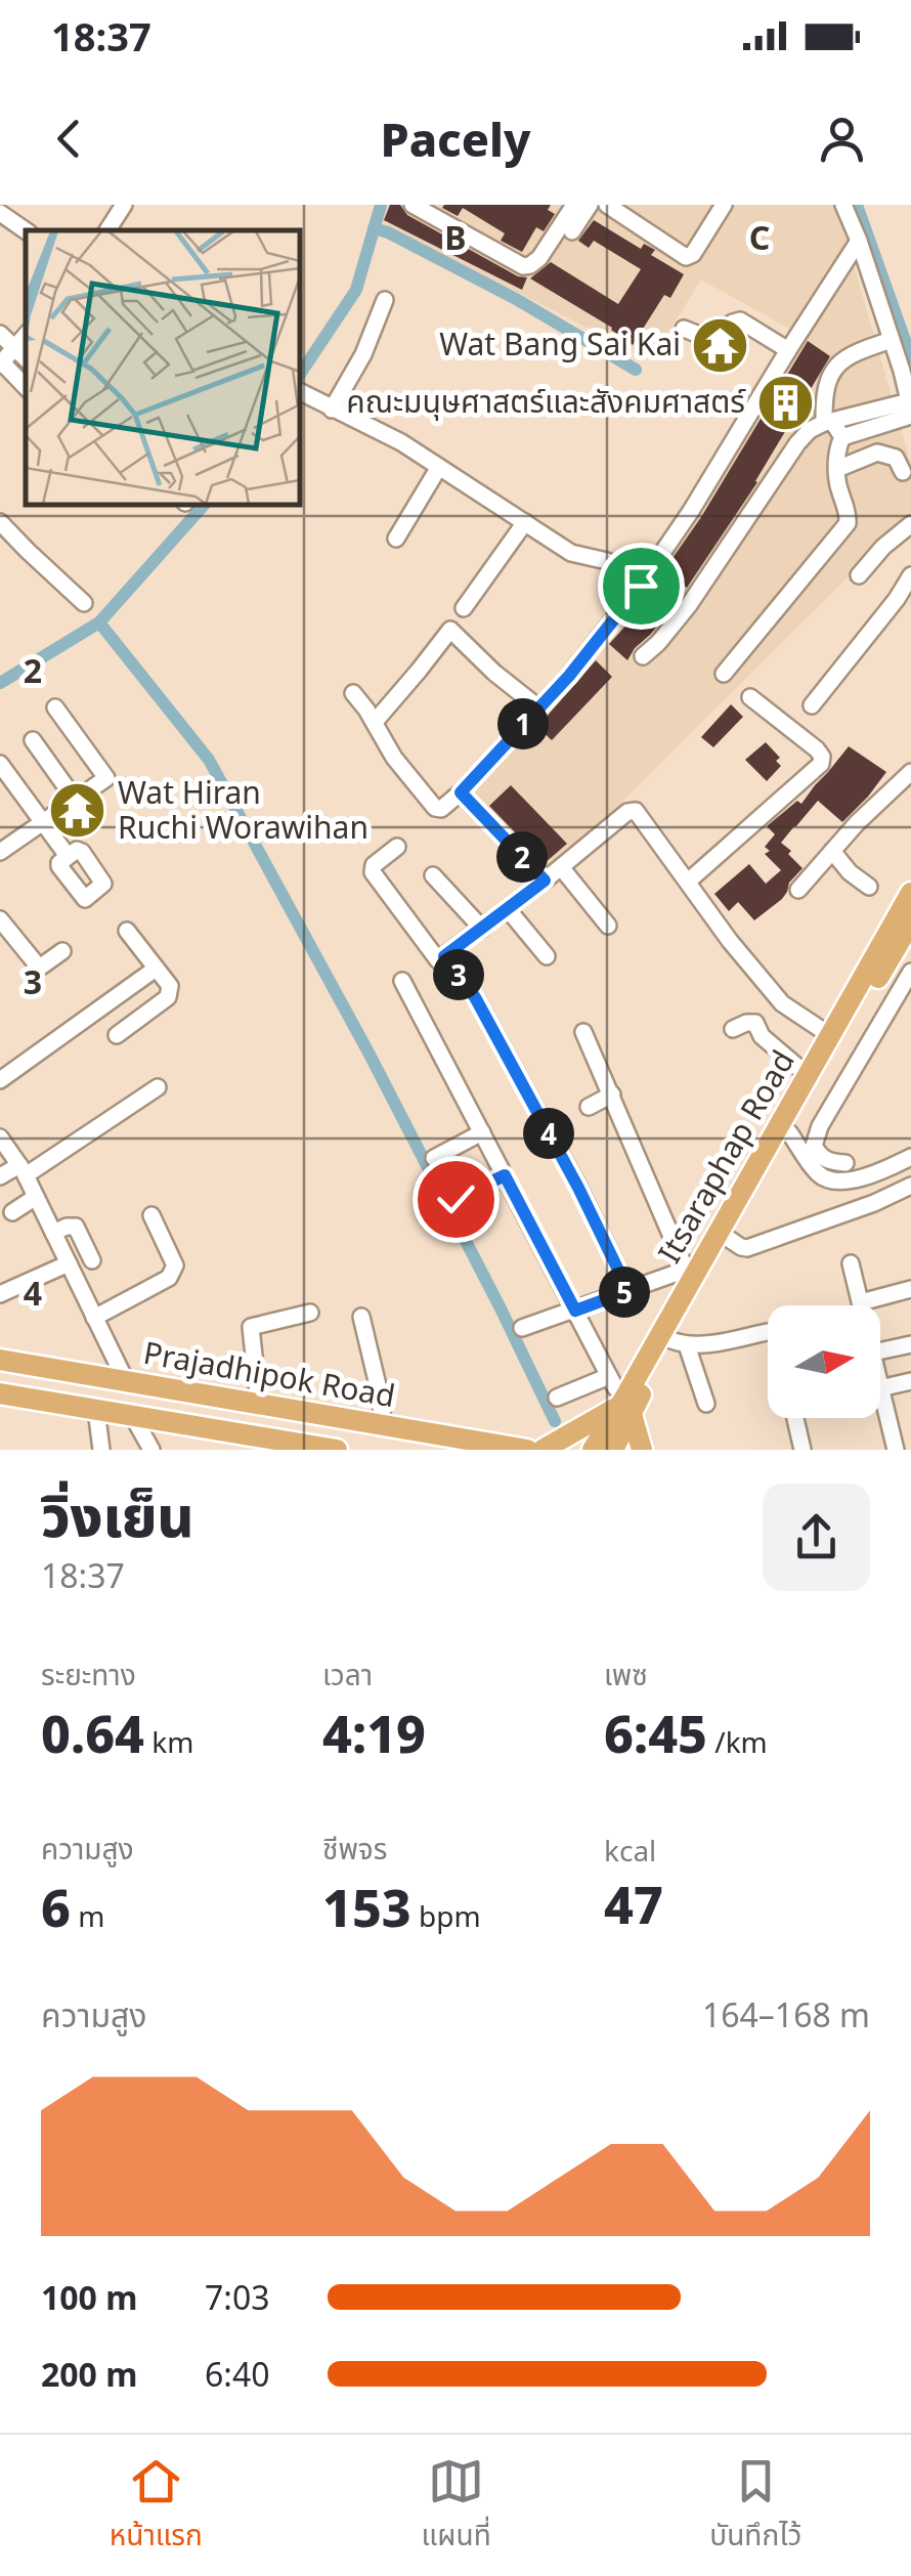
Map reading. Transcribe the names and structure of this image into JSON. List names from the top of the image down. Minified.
{"streets":{"main road":["Itsaraphap Road","Prajadhipok Road"]},"places":{"temple":["Wat Bang Sai Kai","Wat Hiran Ruchi Worawihan"],"building":["คณะมนุษศาสตร์และสังคมศาสตร์"]},"north":"right","page":{"status":"18:37","header":"Pacely","pins":["1","2","3","4","5"],"heading":["วิ่งเย็น","18:37"],"stats":[["ระยะทาง","0.64 km"],["เวลา","4:19"],["เพซ","6:45 /km"],["ความสูง","6 m"],["ชีพจร","153 bpm"],["kcal","47"]],"chart":["ความสูง","164–168 m"],"list":[{"name":"100 m","note":"7:03"},{"name":"200 m","note":"6:40"}],"tabs":["หน้าแรก","แผนที่","บันทึกไว้"]},"grid":{"columns":["B","C"],"rows":["2","3","4"]}}
